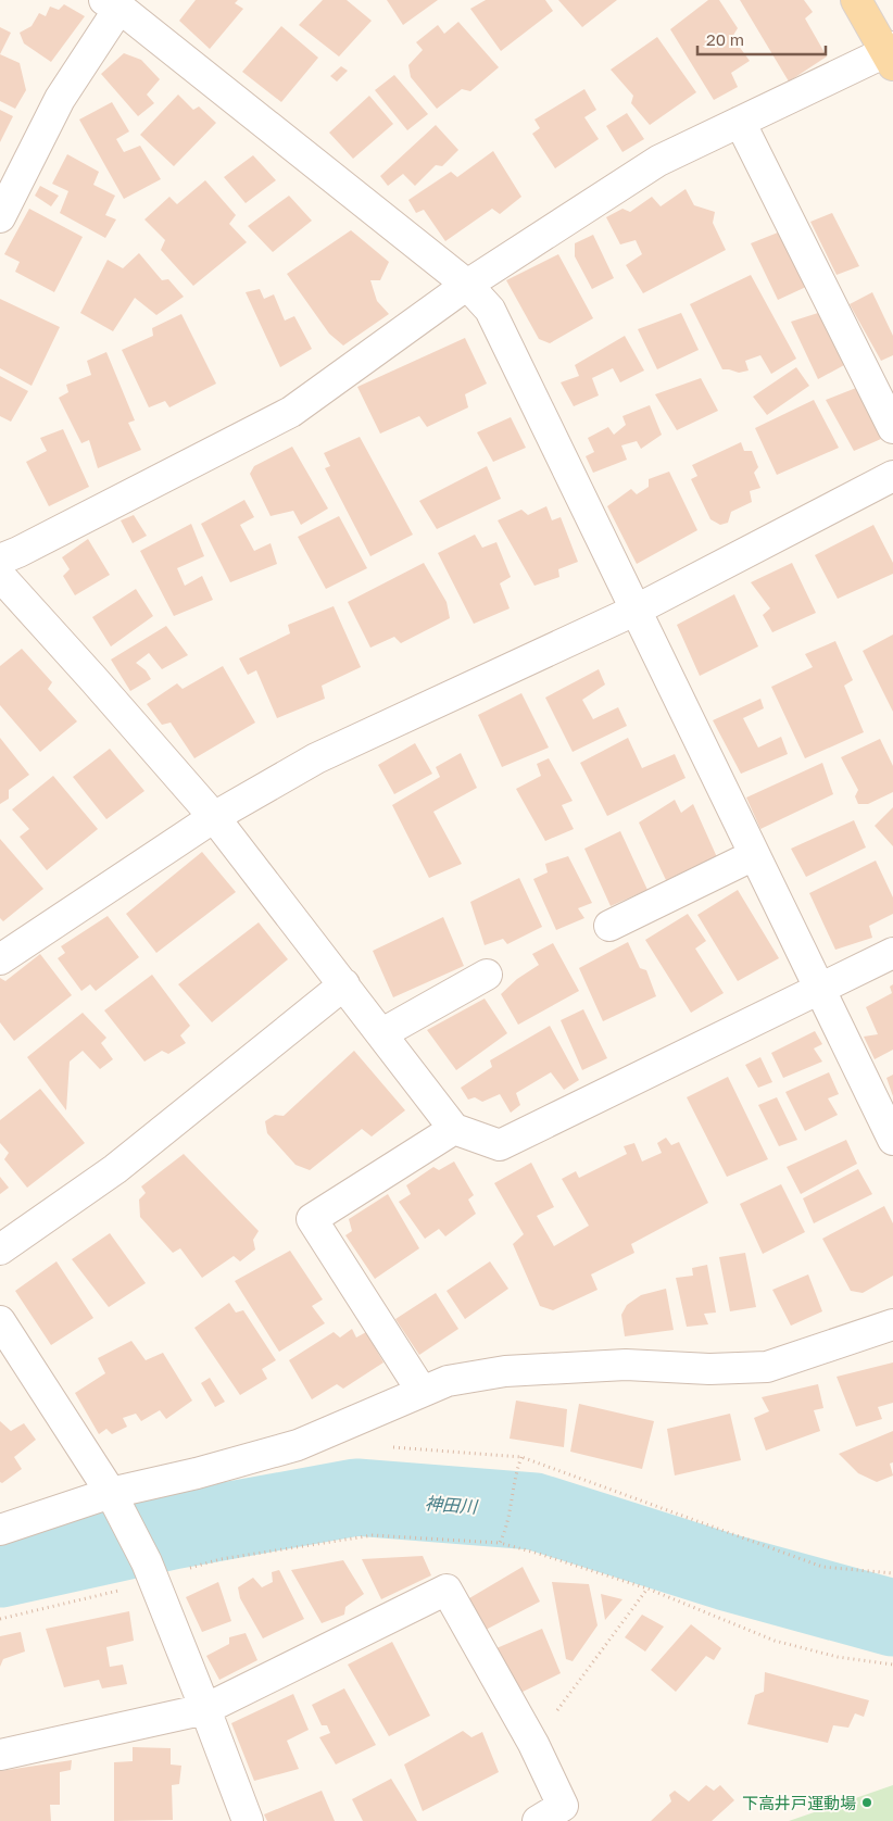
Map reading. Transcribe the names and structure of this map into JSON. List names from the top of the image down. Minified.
{"water":["神田川"],"places":["下高井戸運動場"],"scale_bar":"20 m"}
